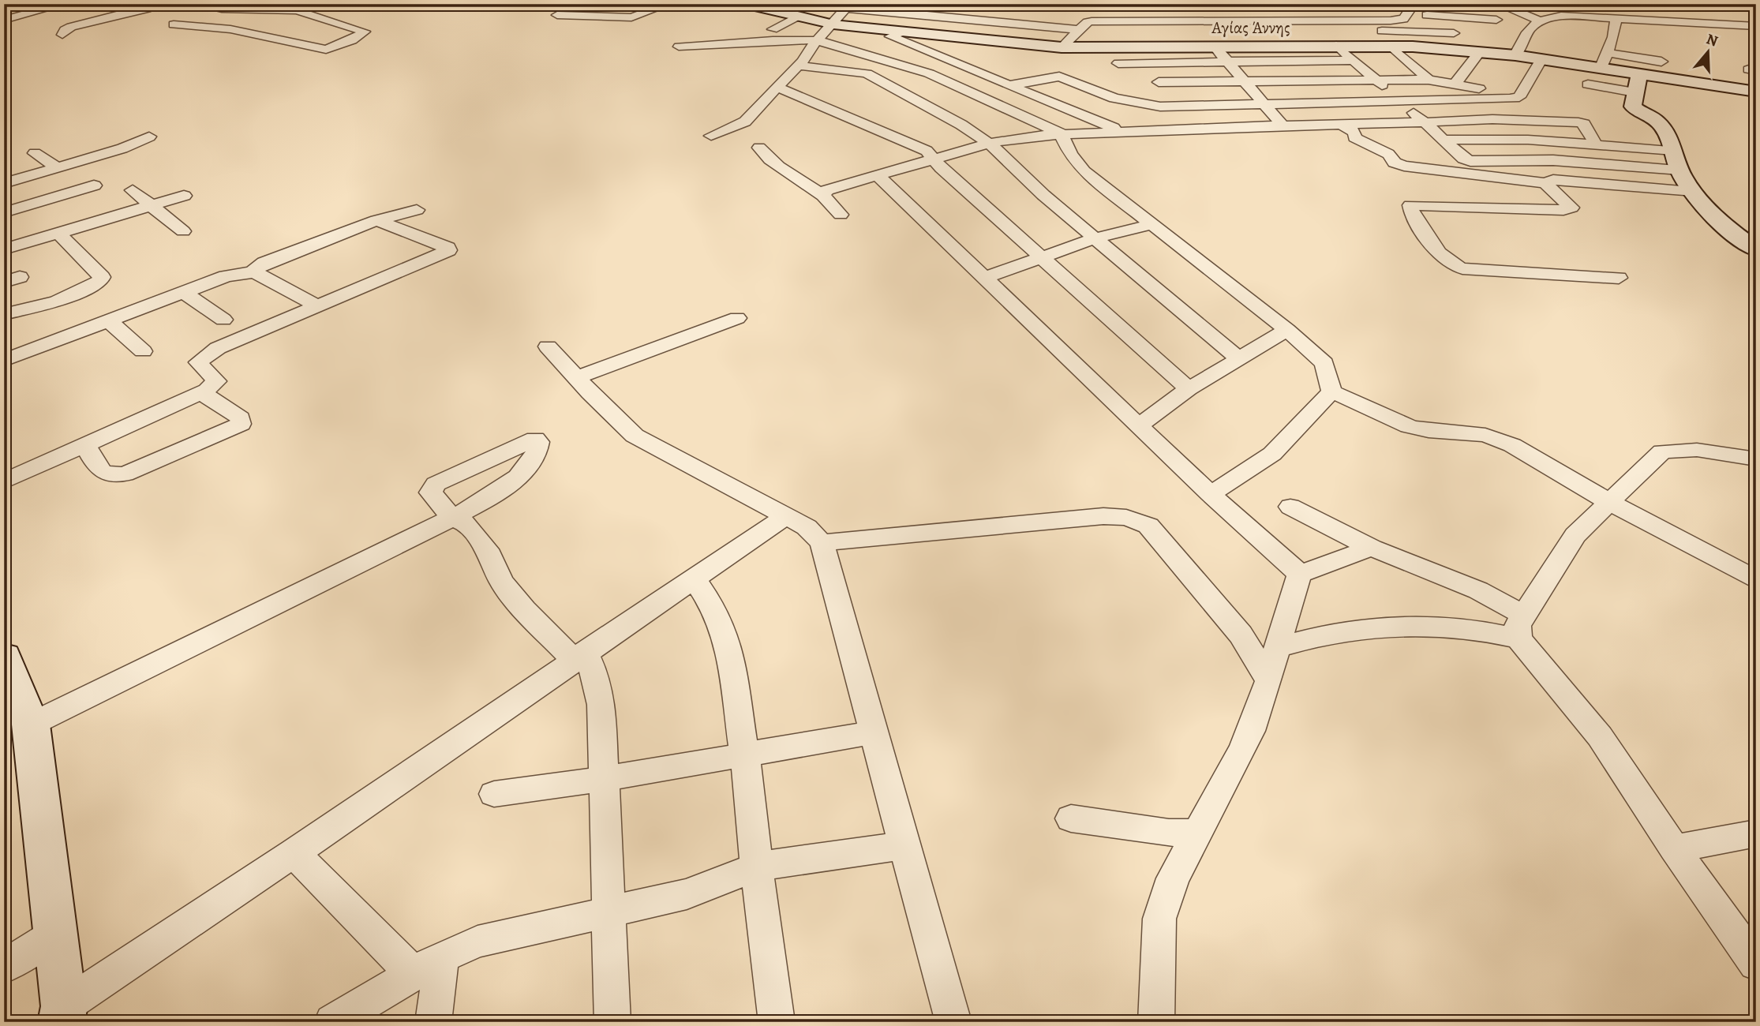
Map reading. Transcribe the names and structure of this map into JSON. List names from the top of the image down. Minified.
{"streets":{"street":["Αγίας Άννης"]},"north":"top"}
